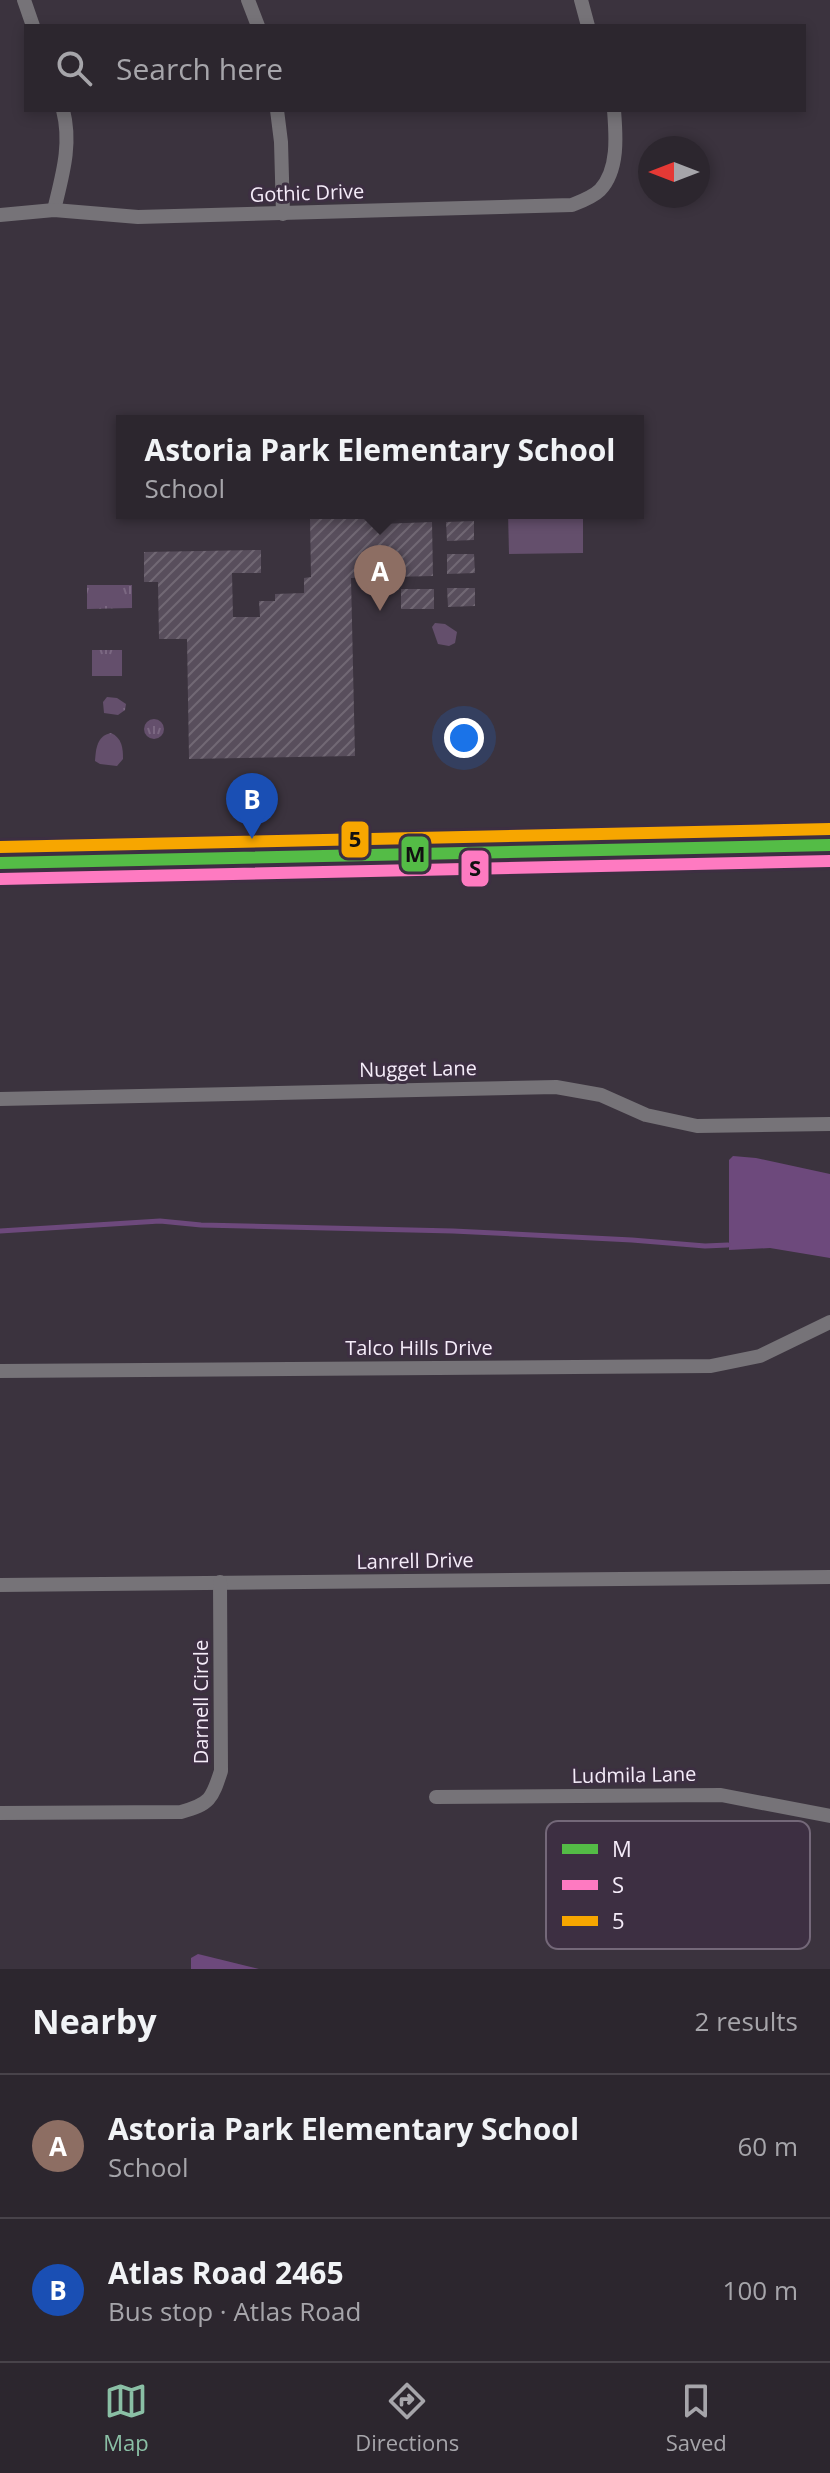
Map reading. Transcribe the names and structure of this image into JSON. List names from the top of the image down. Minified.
{"streets":{"street":["Gothic Drive","Nugget Lane","Talco Hills Drive","Lanrell Drive","Darnell Circle","Ludmila Lane"]},"crossings":[["Lanrell Drive","Darnell Circle"]],"lines":["transit line 5","transit line M","transit line S"],"legend":["M","S","5"],"north":"left","page":{"search":"Search here","popup":["Astoria Park Elementary School","School"],"pins":["A","B"],"heading":["Nearby","2 results"],"list":[{"mark":"A","name":"Astoria Park Elementary School","note":"School","value":"60 m"},{"mark":"B","name":"Atlas Road 2465","note":"Bus stop · Atlas Road","value":"100 m"}],"nav":["Map","Directions","Saved"]}}
